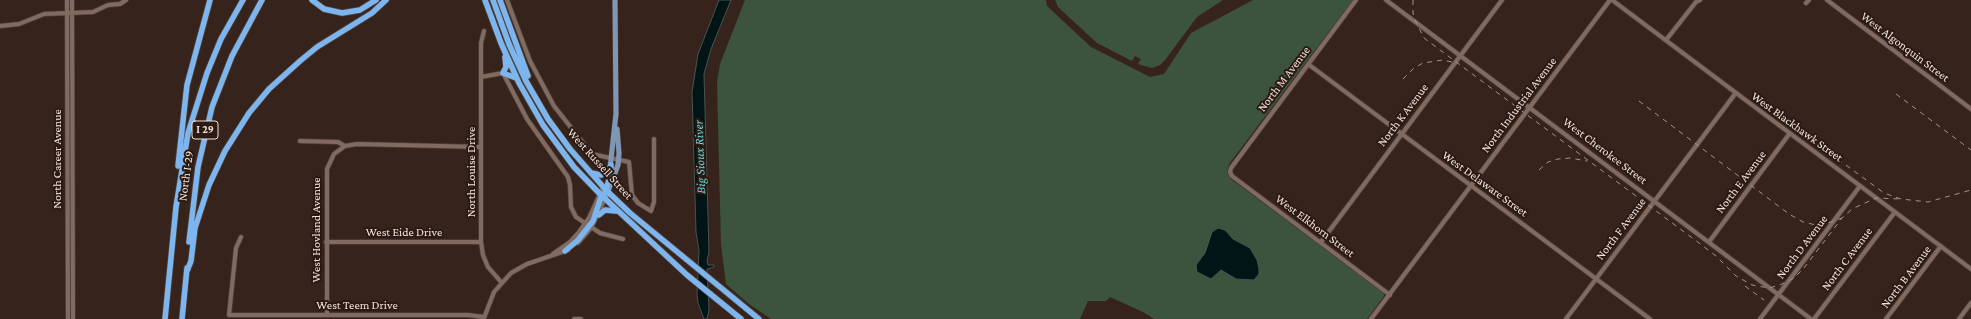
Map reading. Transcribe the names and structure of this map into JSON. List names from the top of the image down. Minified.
{"streets":{"highway":["I 29","West Russell Street","North I-29"],"street":["West Algonquin Street","North M Avenue","North Industrial Avenue","North K Avenue","West Blackhawk Street","West Cherokee Street","North Career Avenue","North Louise Drive","North E Avenue","West Delaware Street","West Elkhorn Street","North F Avenue","West Hovland Avenue","West Eide Drive","North D Avenue","North C Avenue","North B Avenue","West Teem Drive"]},"crossings":[["North M Avenue","West Delaware Street"],["North M Avenue","West Elkhorn Street"],["North Industrial Avenue","West Blackhawk Street"],["North Industrial Avenue","West Cherokee Street"],["North Industrial Avenue","West Delaware Street"],["North Industrial Avenue","West Elkhorn Street"],["North K Avenue","West Cherokee Street"],["North K Avenue","West Delaware Street"],["North K Avenue","West Elkhorn Street"],["West Blackhawk Street","North E Avenue"],["West Blackhawk Street","North F Avenue"],["West Blackhawk Street","North D Avenue"],["West Blackhawk Street","North C Avenue"],["West Blackhawk Street","North B Avenue"],["West Cherokee Street","North E Avenue"],["West Cherokee Street","North F Avenue"],["West Cherokee Street","North D Avenue"],["North Louise Drive","West Eide Drive"],["West Delaware Street","North F Avenue"],["West Hovland Avenue","West Eide Drive"],["West Hovland Avenue","West Teem Drive"]],"water":["Big Sioux River"]}
